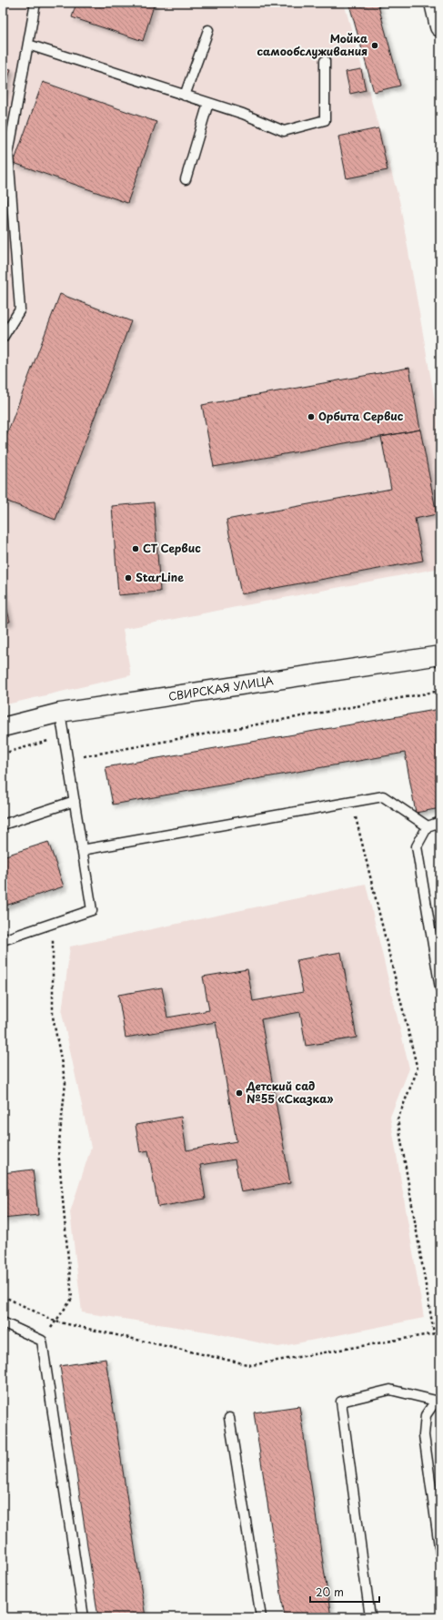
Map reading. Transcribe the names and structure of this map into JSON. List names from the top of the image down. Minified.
{"streets":{"street":["СВИРСКАЯ УЛИЦА"]},"places":["Мойка самообслуживания","Орбита Сервис","СТ Сервис","StarLine","Детский сад №55 «Сказка»"],"scale_bar":"20 m"}
